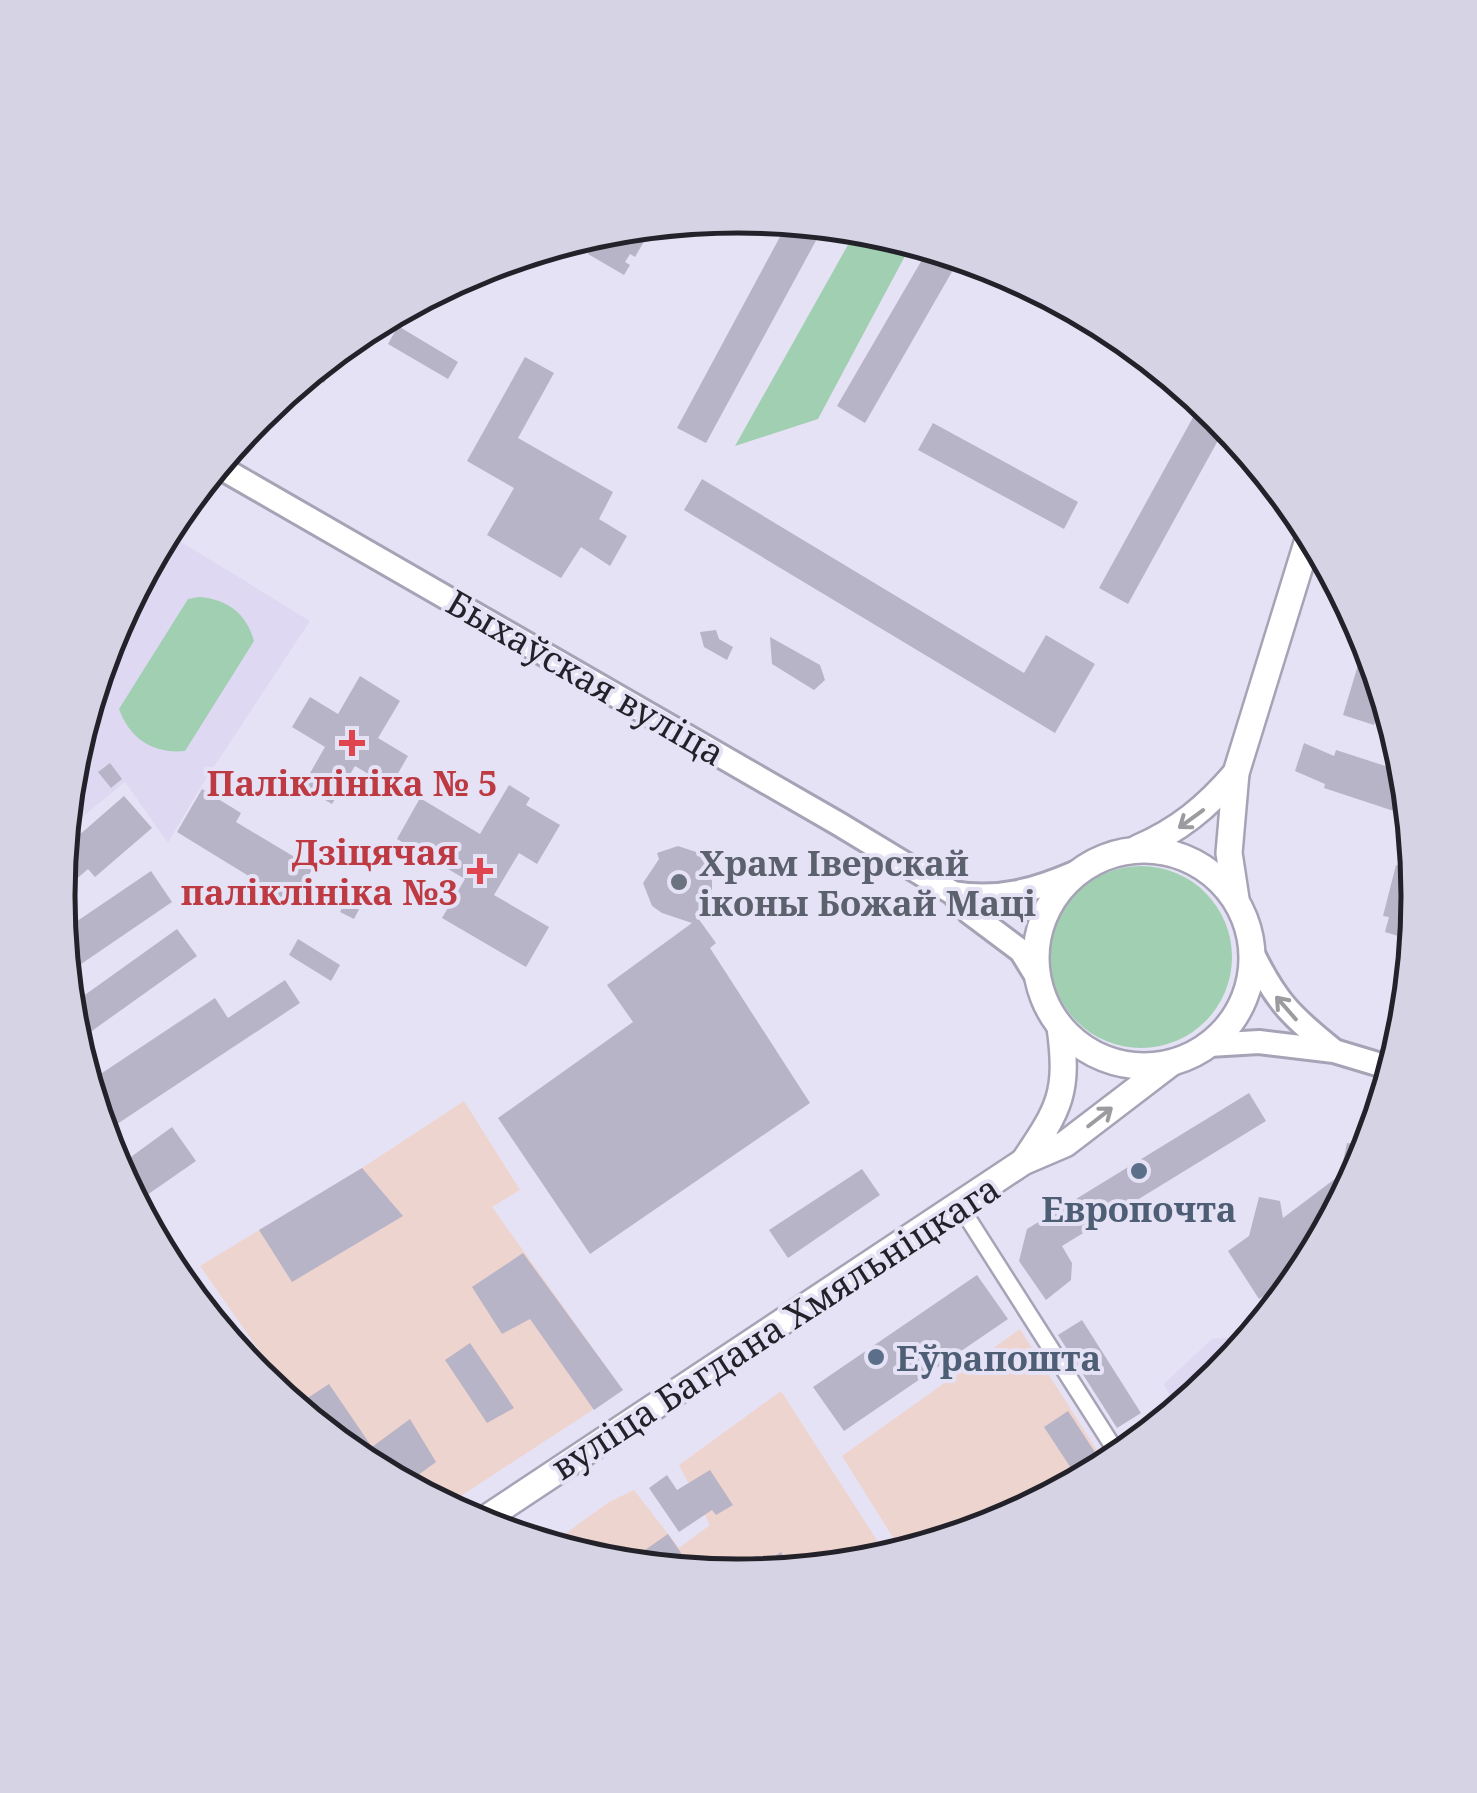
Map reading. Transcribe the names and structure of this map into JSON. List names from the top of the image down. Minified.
{"streets":{"main road":["Быхаўская вуліца","вуліца Багдана Хмяльніцкага"]},"crossings":[["Быхаўская вуліца","вуліца Багдана Хмяльніцкага"]],"places":{"health":["Паліклініка № 5","Дзіцячая паліклініка №3"],"other":["Храм Іверскай іконы Божай Маці","Европочта","Еўрапошта"]}}
